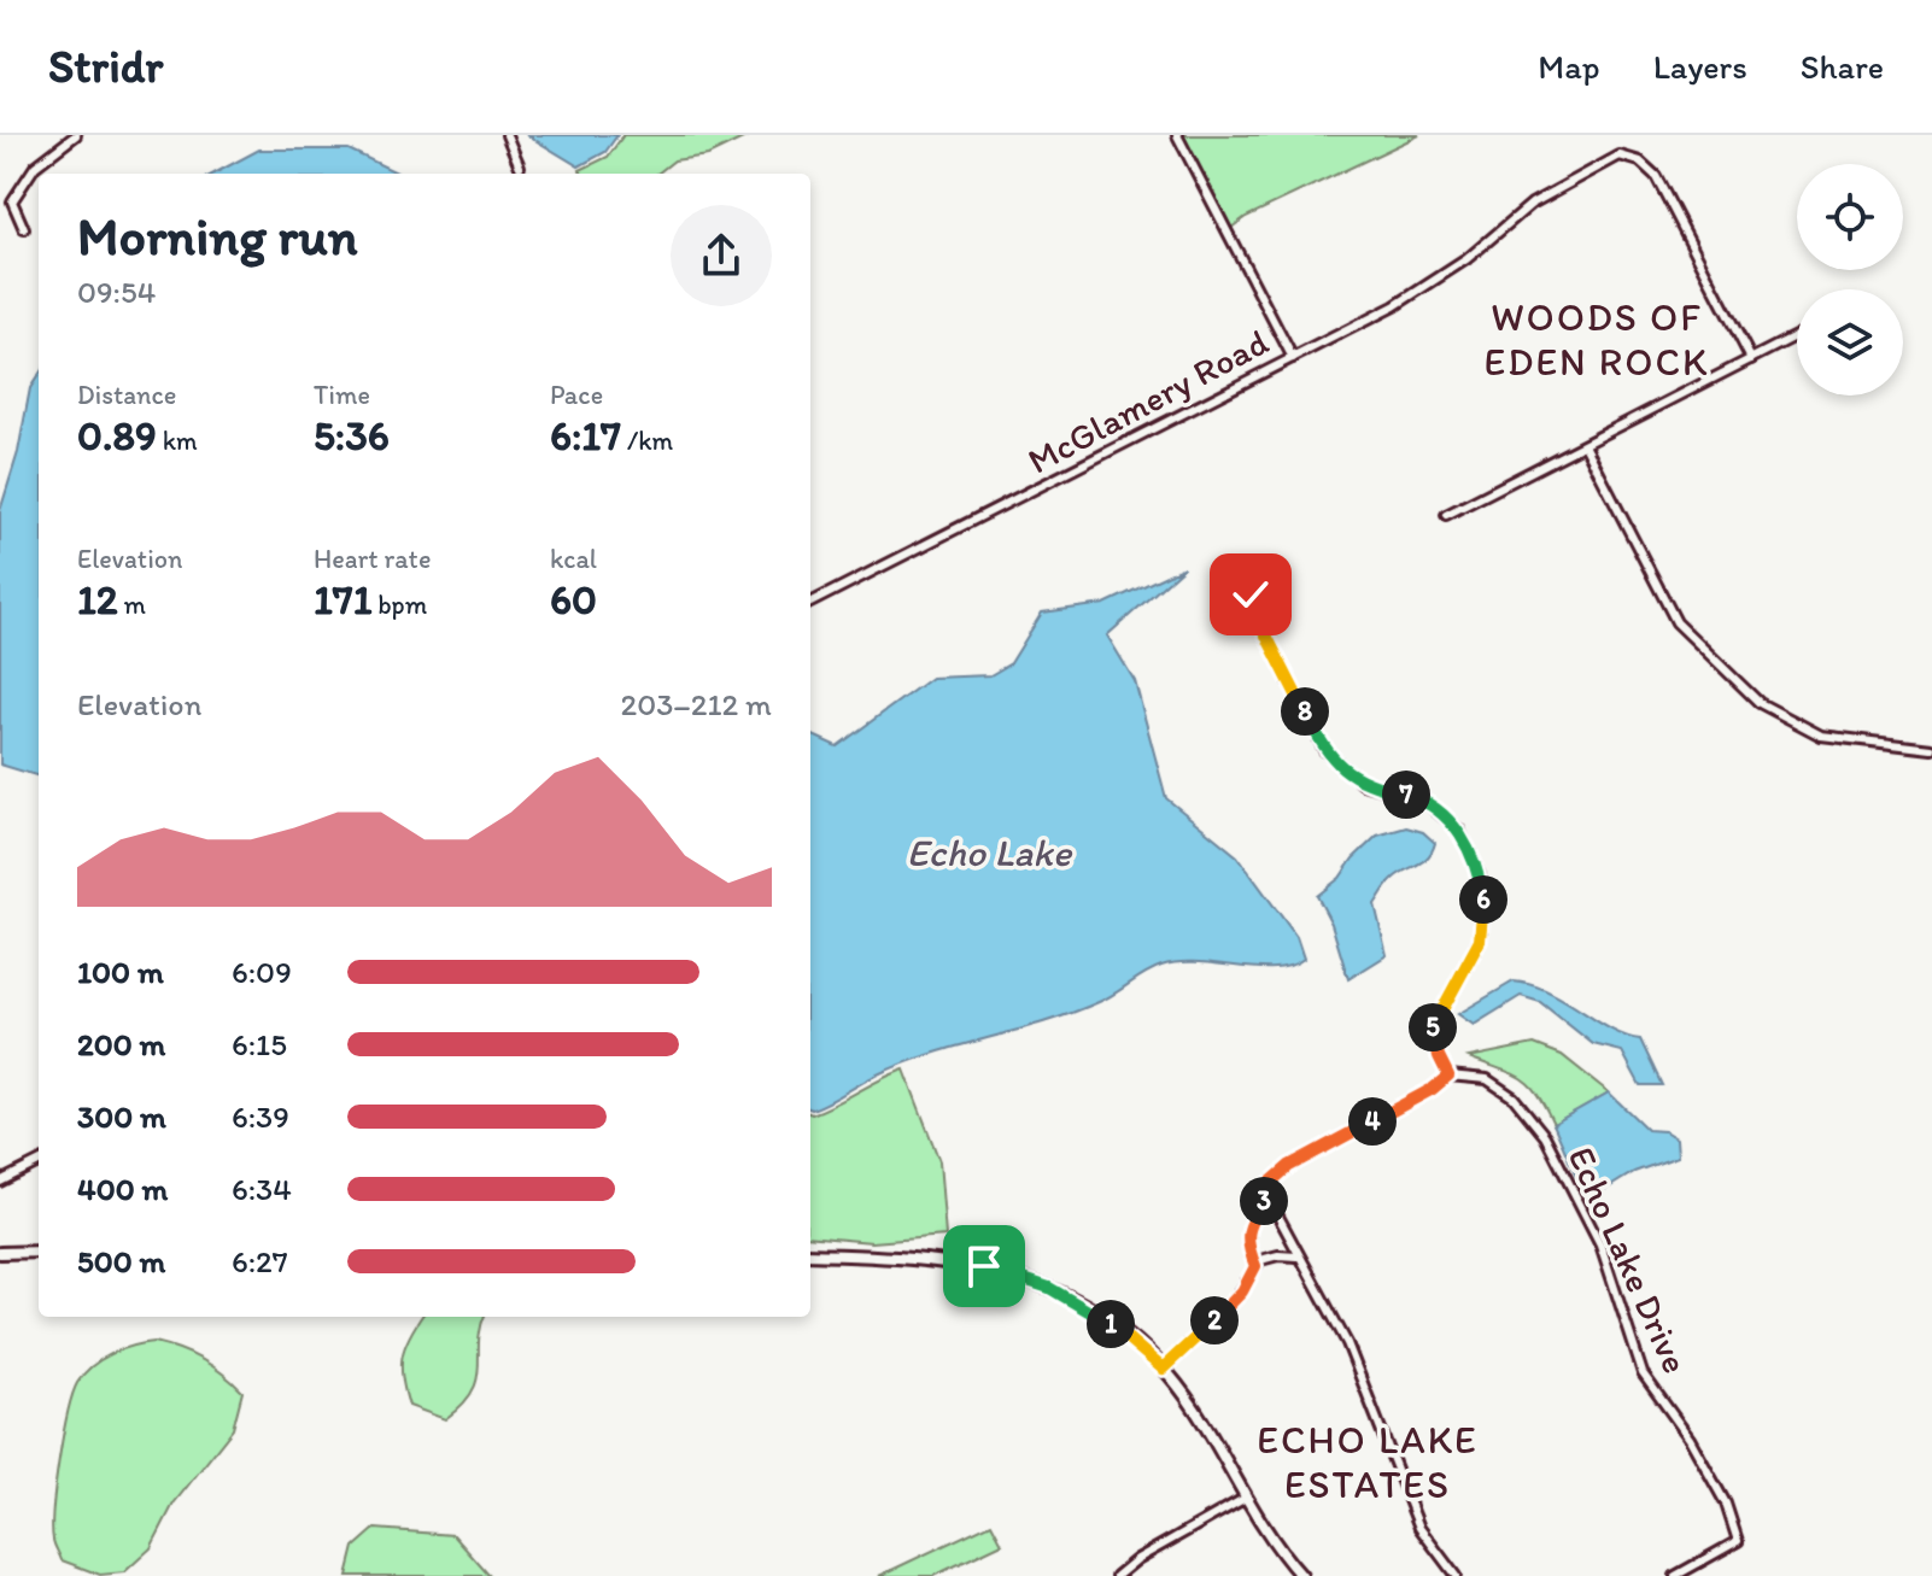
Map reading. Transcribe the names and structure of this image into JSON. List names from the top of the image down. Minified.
{"streets":{"street":["McGlamery Road","Echo Lake Drive"]},"districts":["WOODS OF EDEN ROCK","ECHO LAKE ESTATES"],"water":["Echo Lake"],"page":{"header":"Stridr","nav":["Map","Layers","Share"],"heading":["Morning run","09:54"],"stats":[["Distance","0.89 km"],["Time","5:36"],["Pace","6:17 /km"],["Elevation","12 m"],["Heart rate","171 bpm"],["kcal","60"]],"chart":["Elevation","203–212 m"],"pins":["8","7","6","5","4","3","2","1"],"list":[{"name":"100 m","note":"6:09"},{"name":"200 m","note":"6:15"},{"name":"300 m","note":"6:39"},{"name":"400 m","note":"6:34"},{"name":"500 m","note":"6:27"}]}}
